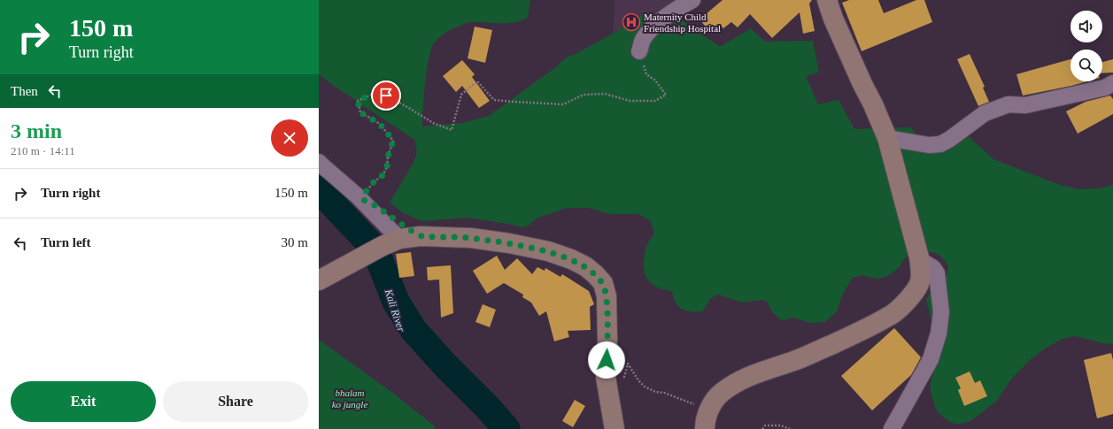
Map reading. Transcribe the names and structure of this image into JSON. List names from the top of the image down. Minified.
{"water":["Kali River"],"parks":["bhalam ko jungle"],"places":{"hospital":["Maternity Child Friendship Hospital"]},"page":{"turn":["150 m","Turn right"],"then":"Then","heading":["3 min","210 m · 14:11"],"list":[{"name":"Turn right","value":"150 m"},{"name":"Turn left","value":"30 m"}],"buttons":["Exit","Share"]}}
